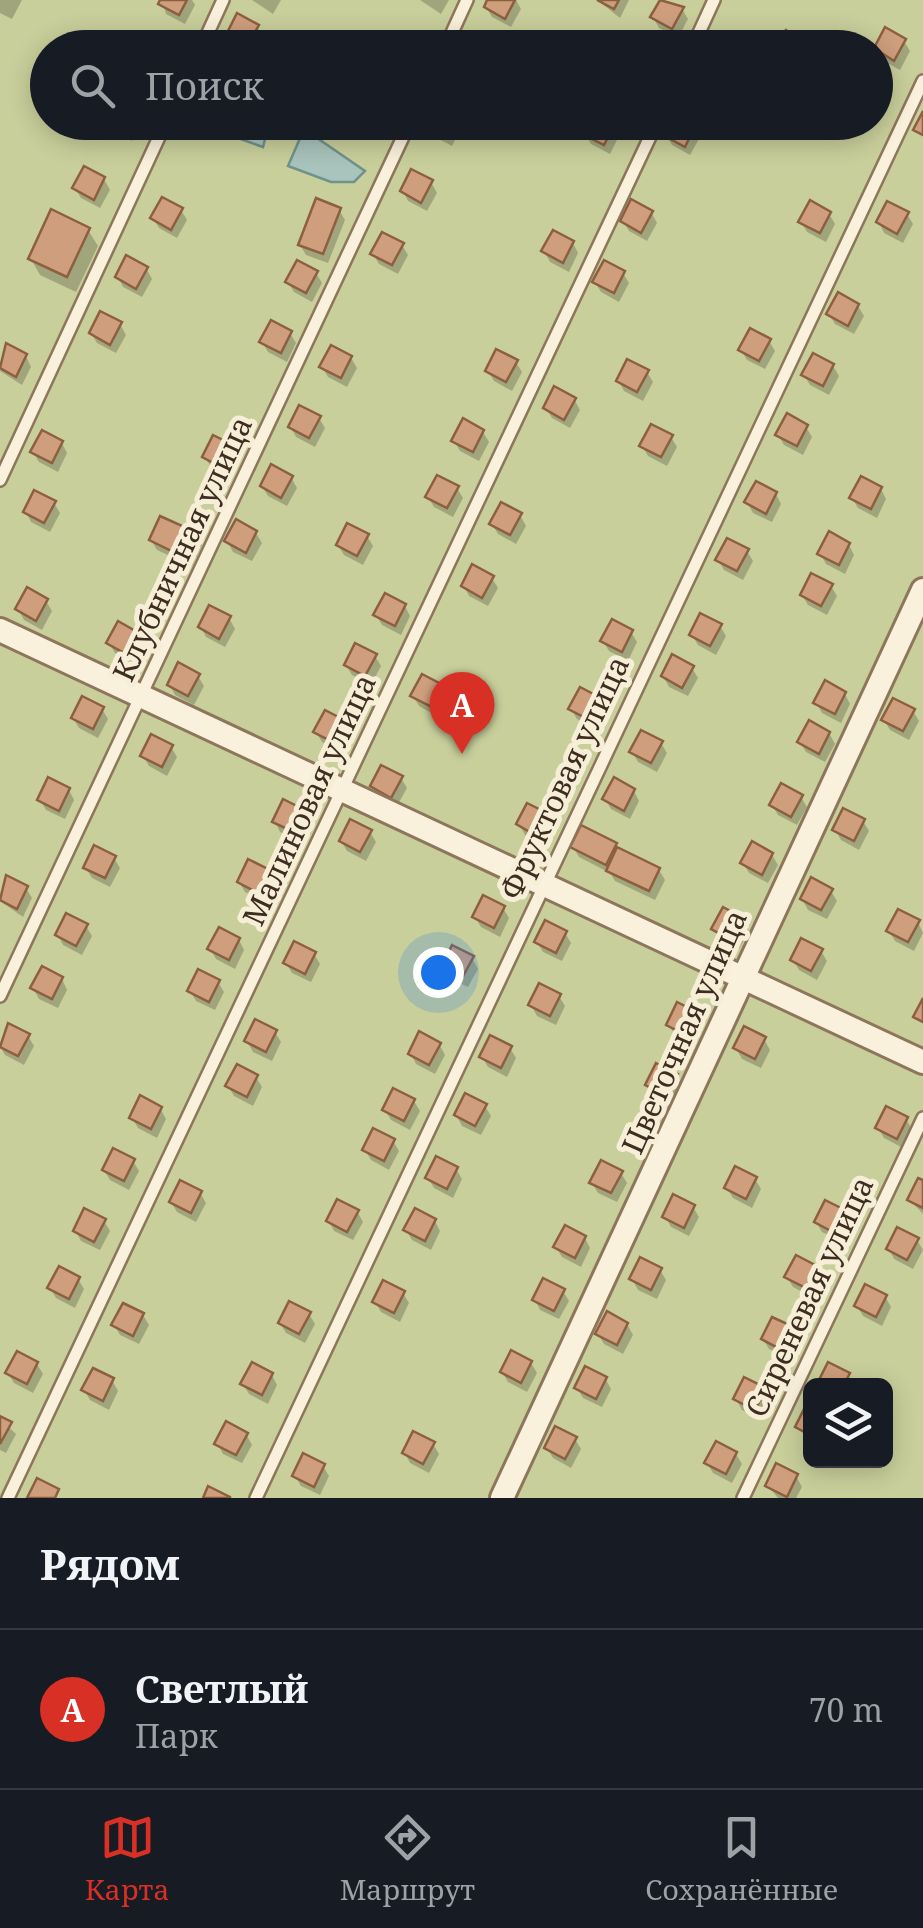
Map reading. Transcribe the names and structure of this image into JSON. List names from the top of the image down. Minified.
{"streets":{"street":["Цветочная улица"],"lane":["Клубничная улица","Фруктовая улица","Малиновая улица","Сиреневая улица"]},"page":{"search":"Поиск","pins":"A","heading":"Рядом","list":[{"mark":"A","name":"Светлый","note":"Парк","value":"70 m"}],"nav":["Карта","Маршрут","Сохранённые"]}}
